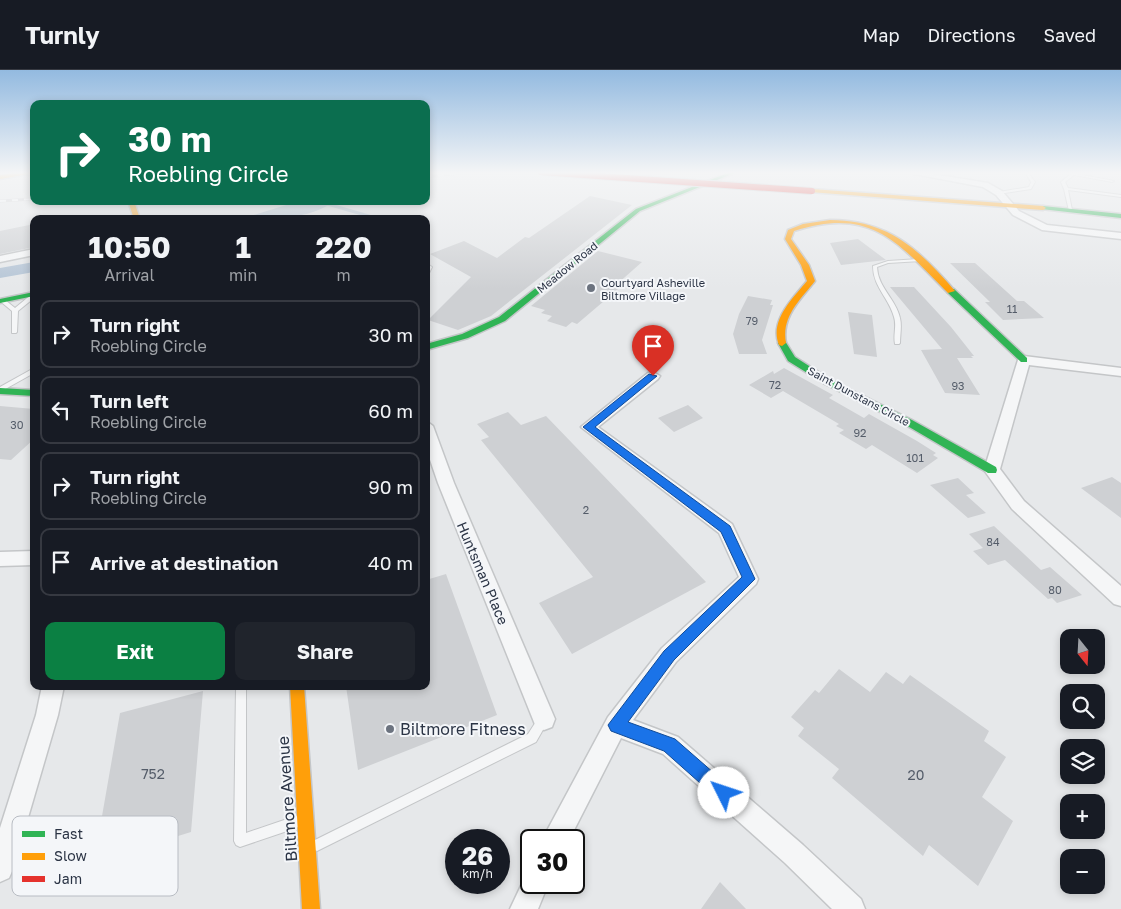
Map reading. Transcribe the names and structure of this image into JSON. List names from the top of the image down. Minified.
{"streets":{"main road":["Meadow Road","Saint Dunstans Circle","Biltmore Avenue"],"street":["Huntsman Place"]},"places":["Courtyard Asheville Biltmore Village","Biltmore Fitness"],"house_numbers":["11","79","72","93","30","92","101","2","84","80","752","20"],"legend":["Fast","Slow","Jam"],"north":"bottom","page":{"header":"Turnly","nav":["Map","Directions","Saved"],"turn":["30 m","Roebling Circle"],"eta":["10:50","Arrival","1","min","220","m"],"list":[{"name":"Turn right","note":"Roebling Circle","value":"30 m"},{"name":"Turn left","note":"Roebling Circle","value":"60 m"},{"name":"Turn right","note":"Roebling Circle","value":"90 m"},{"name":"Arrive at destination","value":"40 m"}],"buttons":["Exit","Share"],"map_buttons":["+","−"],"speed":"26 km/h","limit":"30"}}
